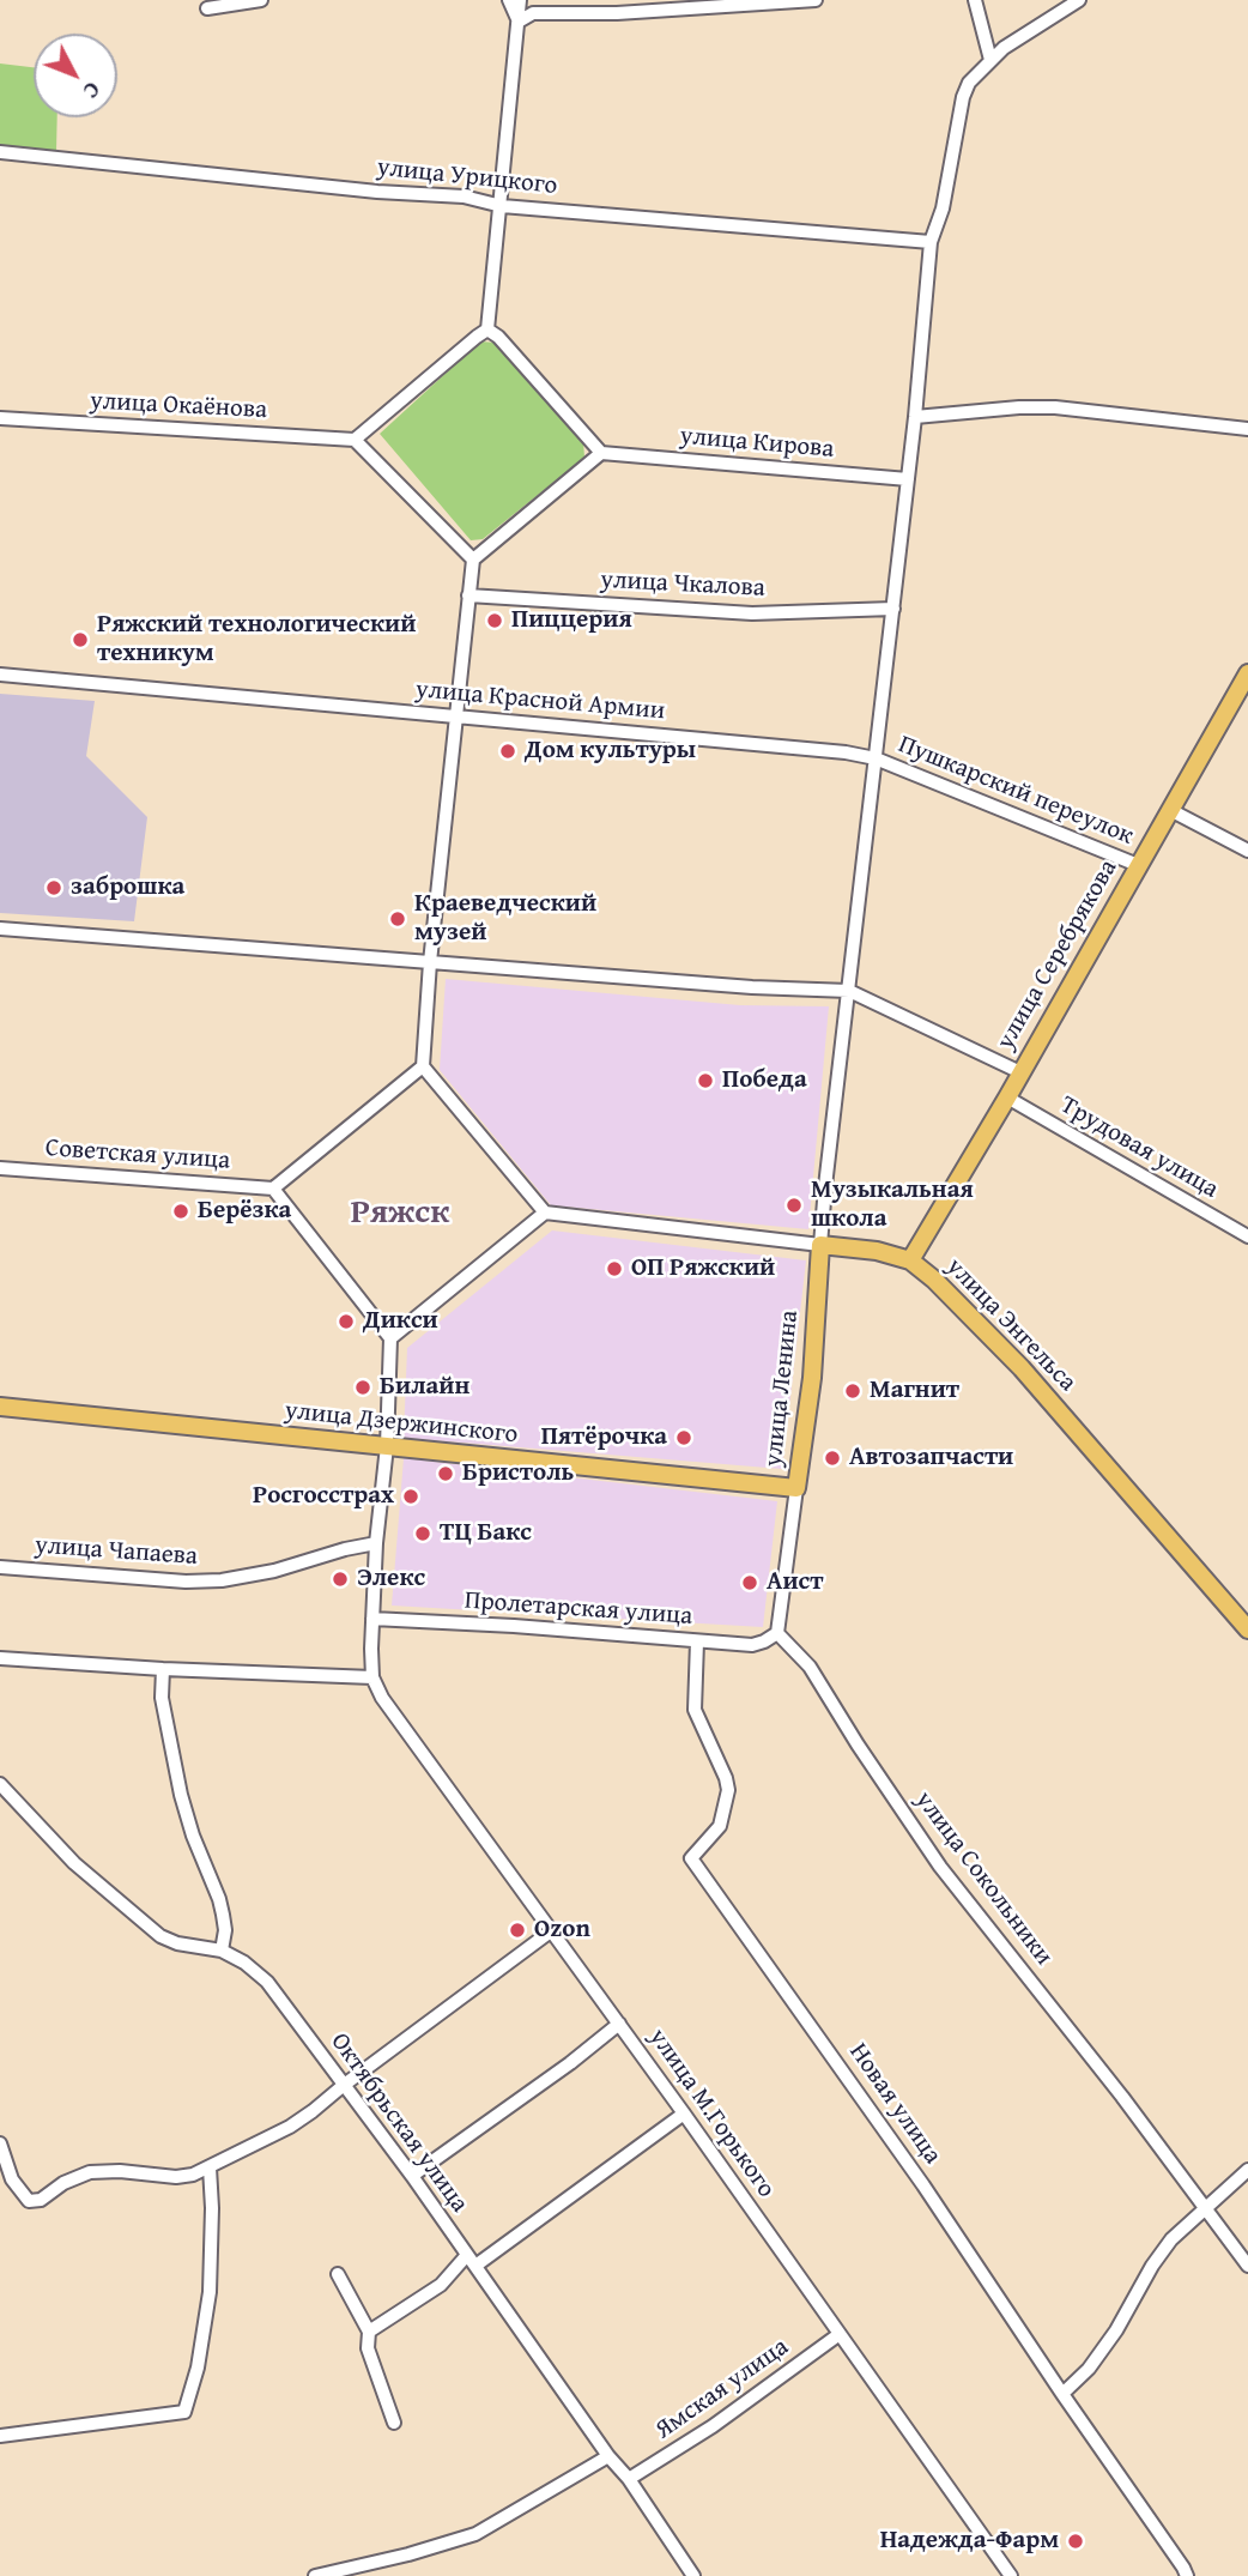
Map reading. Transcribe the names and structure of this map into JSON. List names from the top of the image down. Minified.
{"streets":{"main road":["улица Серебрякова","улица Энгельса","улица Ленина","улица Дзержинского"],"street":["улица Урицкого","улица Окаёнова","улица Кирова","улица Чкалова","улица Красной Армии","Пушкарский переулок","Трудовая улица","Советская улица","улица Чапаева","Пролетарская улица","улица Сокольники","Новая улица","улица М.Горького","Октябрьская улица","Ямская улица"]},"crossings":[["улица Красной Армии","Пушкарский переулок"],["Пушкарский переулок","улица Серебрякова"],["улица Серебрякова","Трудовая улица"],["улица Серебрякова","улица Энгельса"],["улица Энгельса","улица Ленина"],["улица Ленина","улица Дзержинского"],["Пролетарская улица","улица Сокольники"],["Пролетарская улица","Новая улица"],["улица М.Горького","Ямская улица"],["Октябрьская улица","Ямская улица"]],"districts":["Ряжск"],"places":["Пиццерия","Ряжский технологический техникум","Дом культуры","заброшка","Краеведческий музей","Победа","Музыкальная школа","Берёзка","ОП Ряжский","Дикси","Билайн","Магнит","Пятёрочка","Автозапчасти","Бристоль","Росгосстрах","ТЦ Бакс","Элекс","Аист","Ozon","Надежда-Фарм"],"north":"bottom right"}
